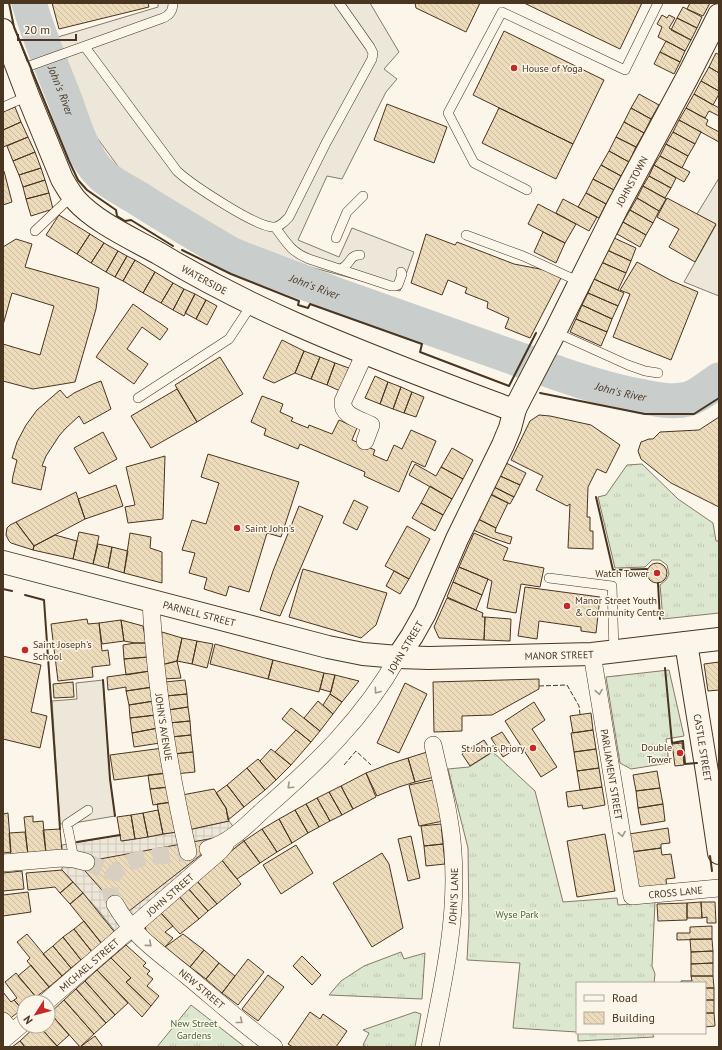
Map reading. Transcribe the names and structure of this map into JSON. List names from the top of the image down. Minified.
{"streets":{"main road":["JOHNSTOWN","WATERSIDE","PARNELL STREET","JOHN STREET","MANOR STREET","CASTLE STREET"],"street":["JOHN'S AVENUE","PARLIAMENT STREET","CROSS LANE","JOHN'S LANE","MICHAEL STREET","NEW STREET"]},"crossings":[["JOHNSTOWN","JOHN STREET"],["WATERSIDE","JOHN STREET"],["PARNELL STREET","JOHN STREET"],["PARNELL STREET","MANOR STREET"],["PARNELL STREET","JOHN'S AVENUE"],["JOHN STREET","MANOR STREET"],["JOHN STREET","MICHAEL STREET"],["JOHN STREET","NEW STREET"],["MANOR STREET","CASTLE STREET"],["MANOR STREET","PARLIAMENT STREET"],["PARLIAMENT STREET","CROSS LANE"],["MICHAEL STREET","NEW STREET"]],"one_way":["PARLIAMENT STREET","NEW STREET"],"water":["John's River"],"parks":["Wyse Park","New Street Gardens"],"places":["House of Yoga","Saint John's","Watch Tower","Manor Street Youth & Community Centre","Saint Joseph's School","St John's Priory","Double Tower"],"legend":["Road","Building"],"scale_bar":"20 m","north":"bottom left"}
